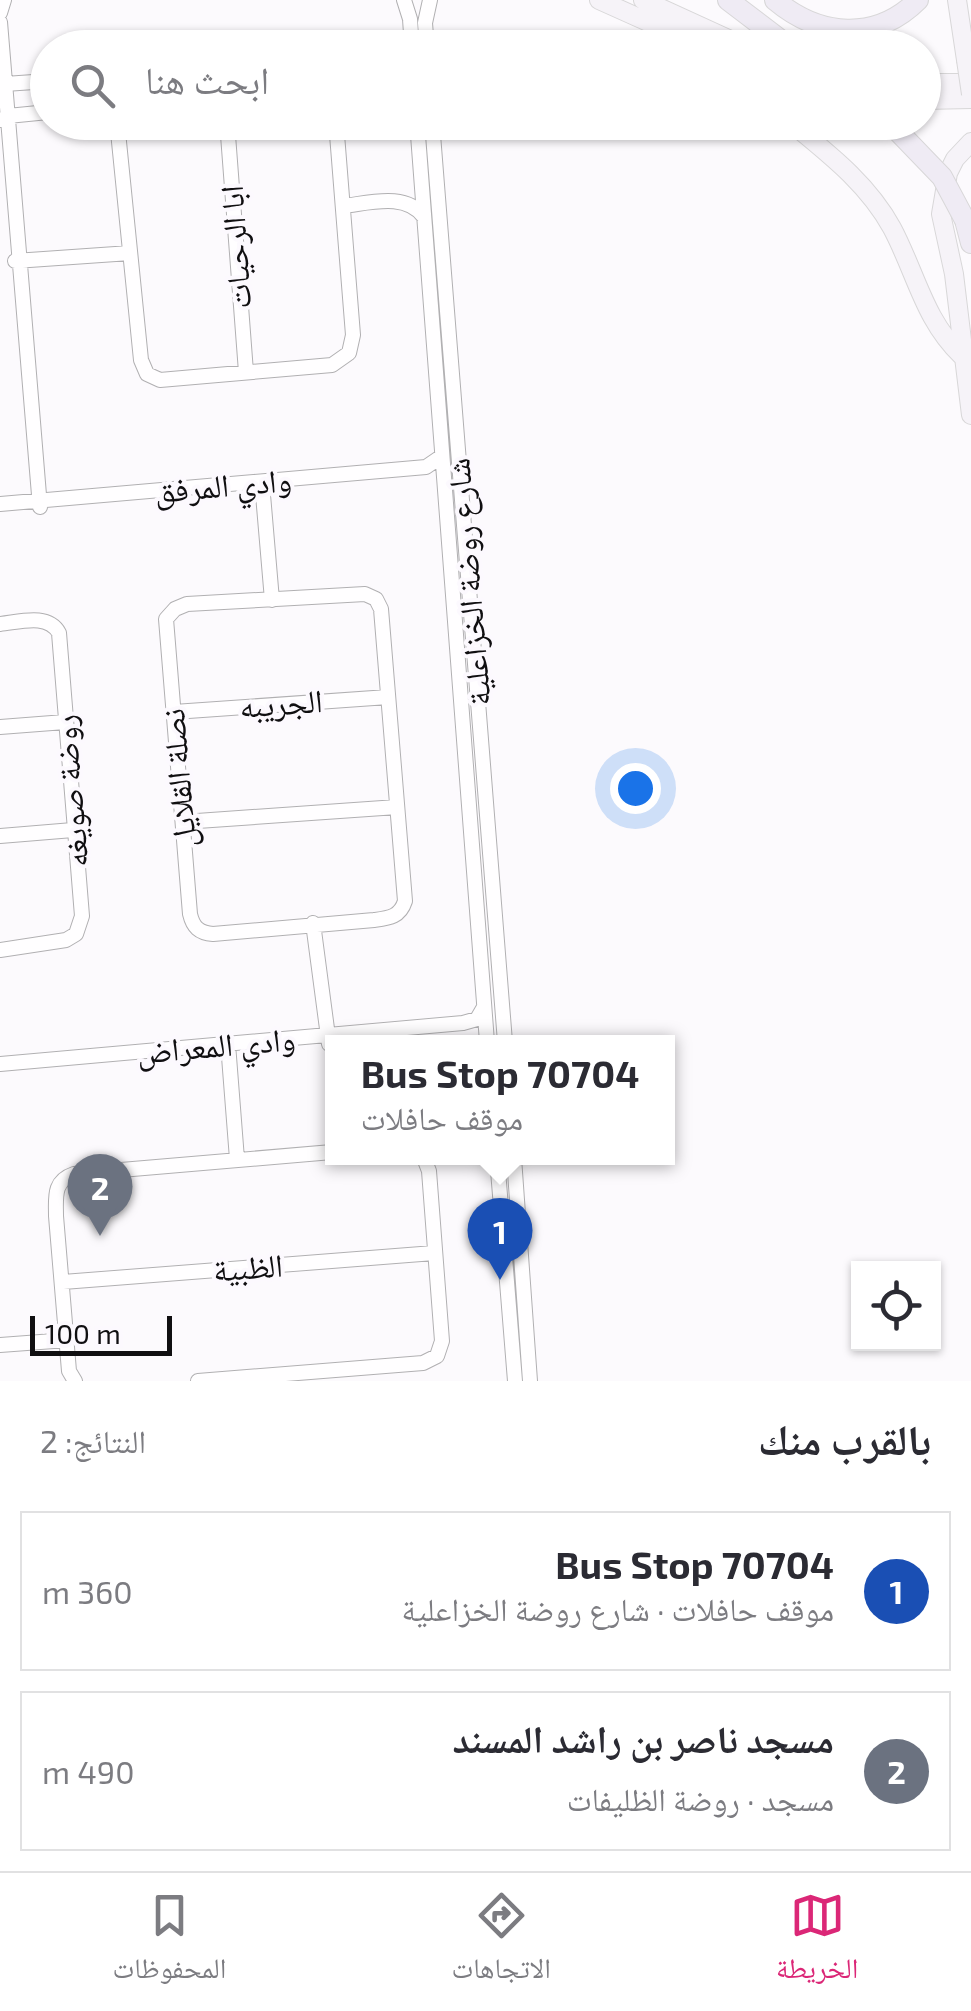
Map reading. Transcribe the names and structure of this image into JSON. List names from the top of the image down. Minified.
{"streets":{"street":["ابا الرحيات","وادي المرفق","شارع روضة الخزاعلية","الجريبه","نصلة القلايل","روضة صويغه","وادي المعراض","الظبية"]},"crossings":[["وادي المرفق","شارع روضة الخزاعلية"],["شارع روضة الخزاعلية","وادي المعراض"],["الجريبه","نصلة القلايل"]],"scale_bar":"100 m","page":{"search":"ابحث هنا","popup":["Bus Stop 70704","موقف حافلات"],"pins":["2","1"],"scale":"100 m","heading":["بالقرب منك","النتائج: 2"],"list":[{"mark":"1","name":"Bus Stop 70704","note":"موقف حافلات · شارع روضة الخزاعلية","value":"360 m"},{"mark":"2","name":"مسجد ناصر بن راشد المسند","note":"مسجد · روضة الظليفات","value":"490 m"}],"nav":["الخريطة","الاتجاهات","المحفوظات"]}}
